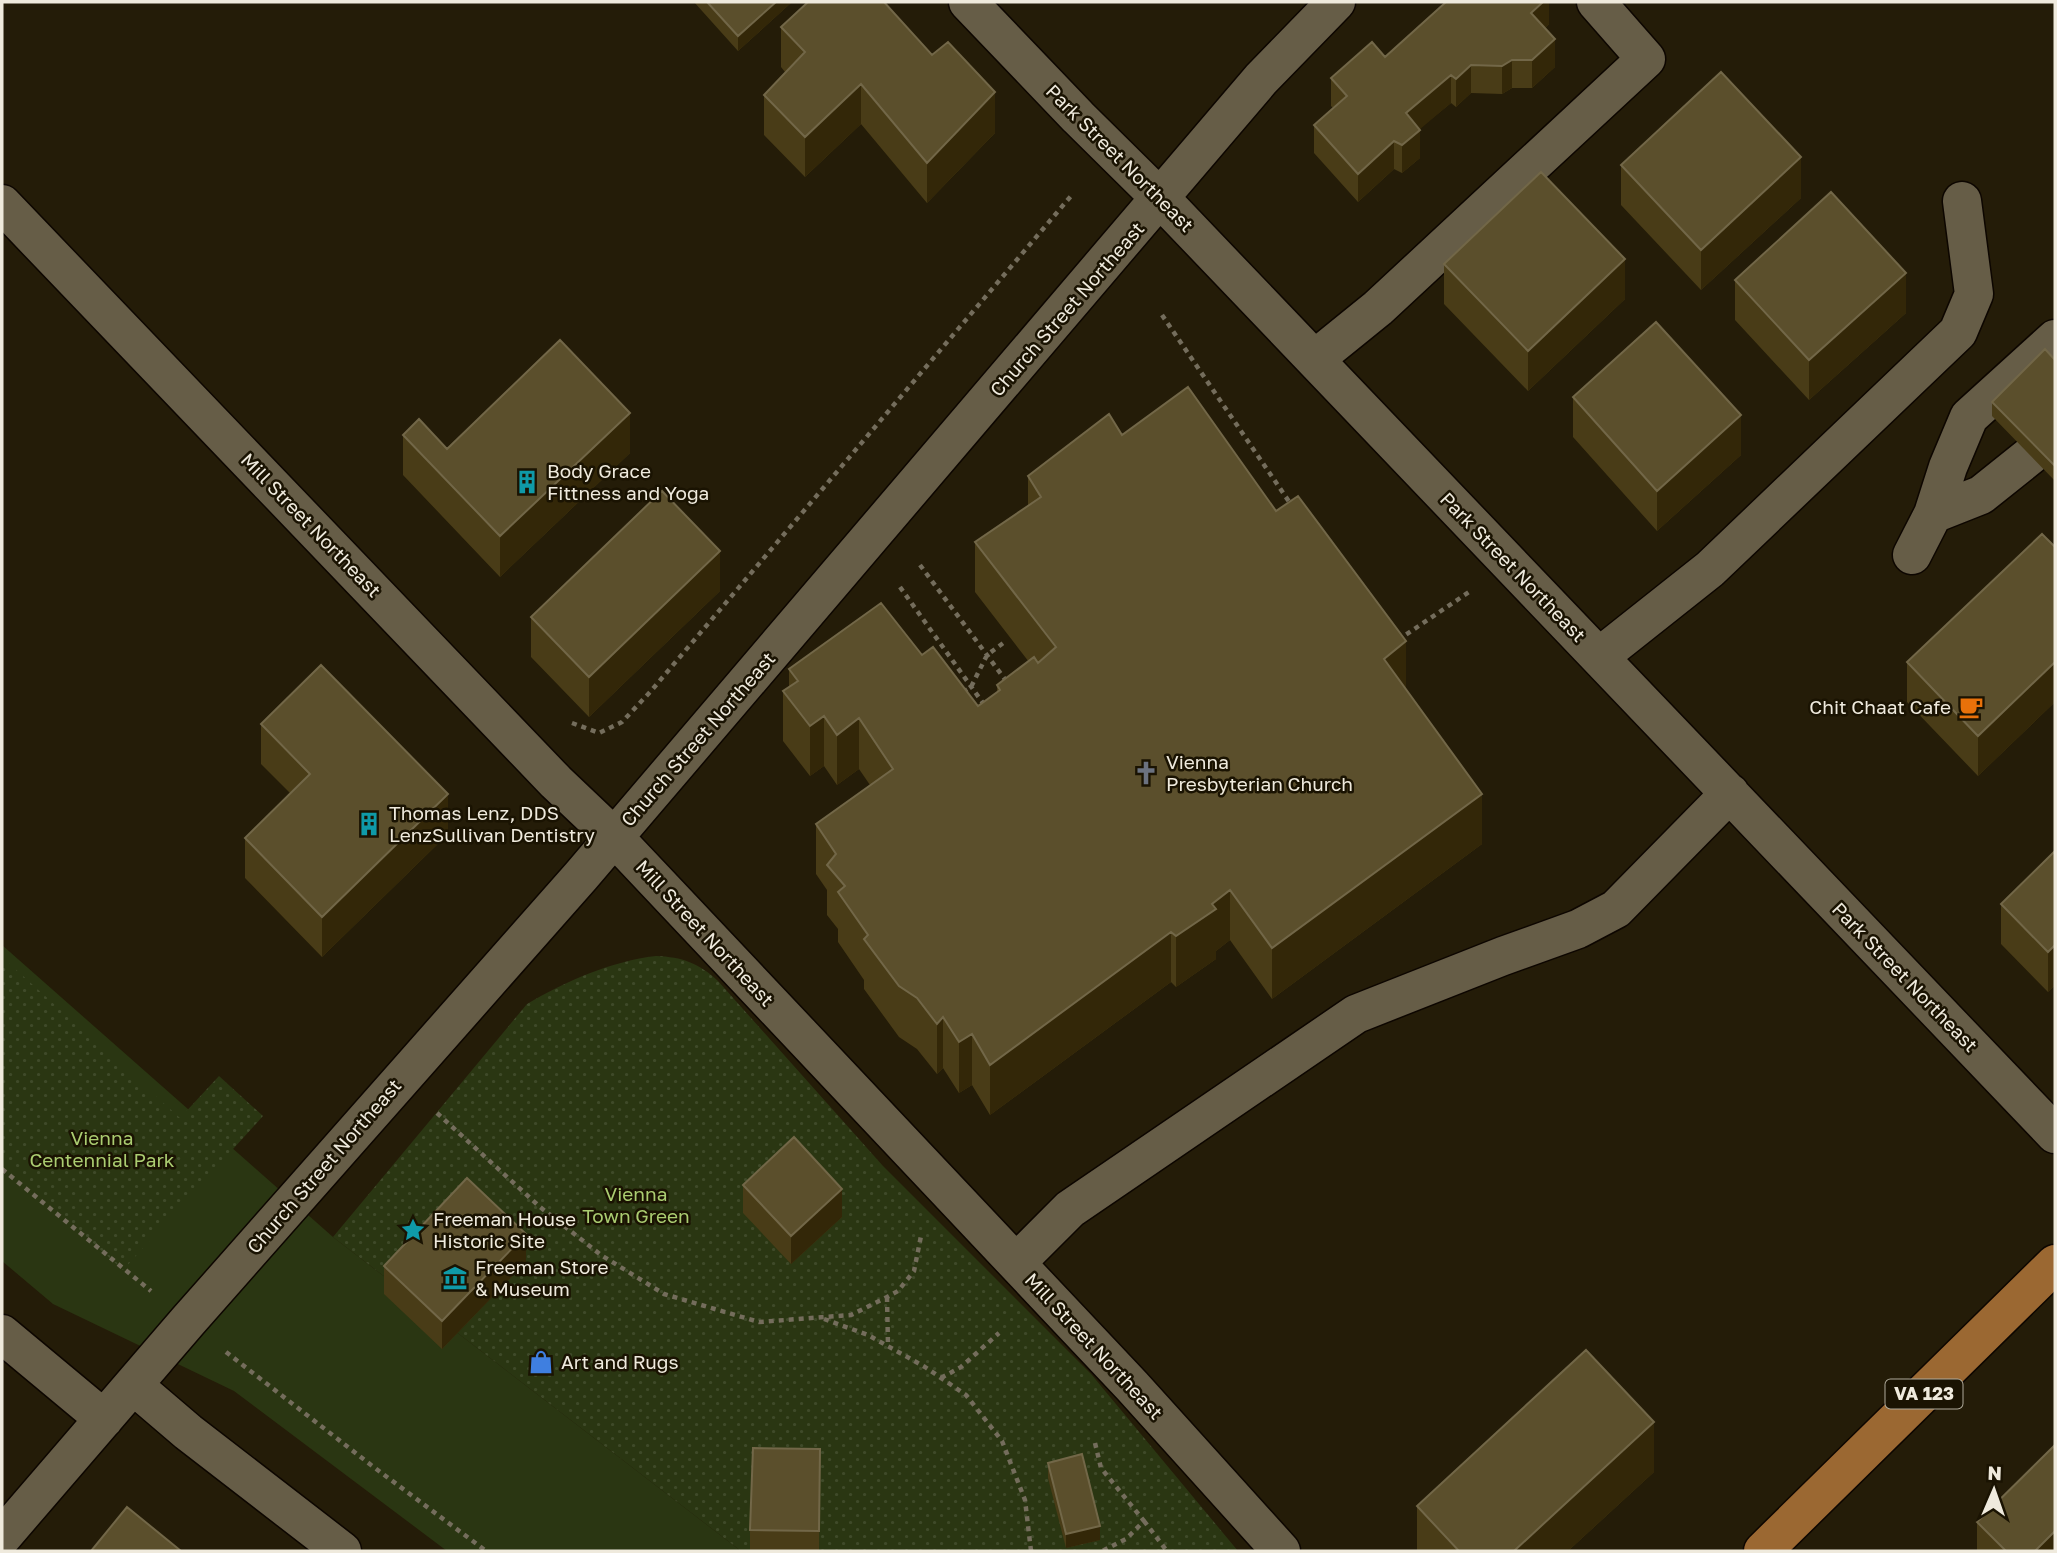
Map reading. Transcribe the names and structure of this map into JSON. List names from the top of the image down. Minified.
{"streets":{"main road":["VA 123"],"street":["Park Street Northeast","Church Street Northeast","Mill Street Northeast"]},"crossings":[["Park Street Northeast","Church Street Northeast"],["Church Street Northeast","Mill Street Northeast"]],"parks":["Vienna Centennial Park","Vienna Town Green"],"places":{"building":["Body Grace Fittness and Yoga","Thomas Lenz, DDS LenzSullivan Dentistry"],"cafe":["Chit Chaat Cafe"],"church":["Vienna Presbyterian Church"],"place":["Freeman House Historic Site"],"museum":["Freeman Store & Museum"],"shop":["Art and Rugs"]},"north":"top"}
